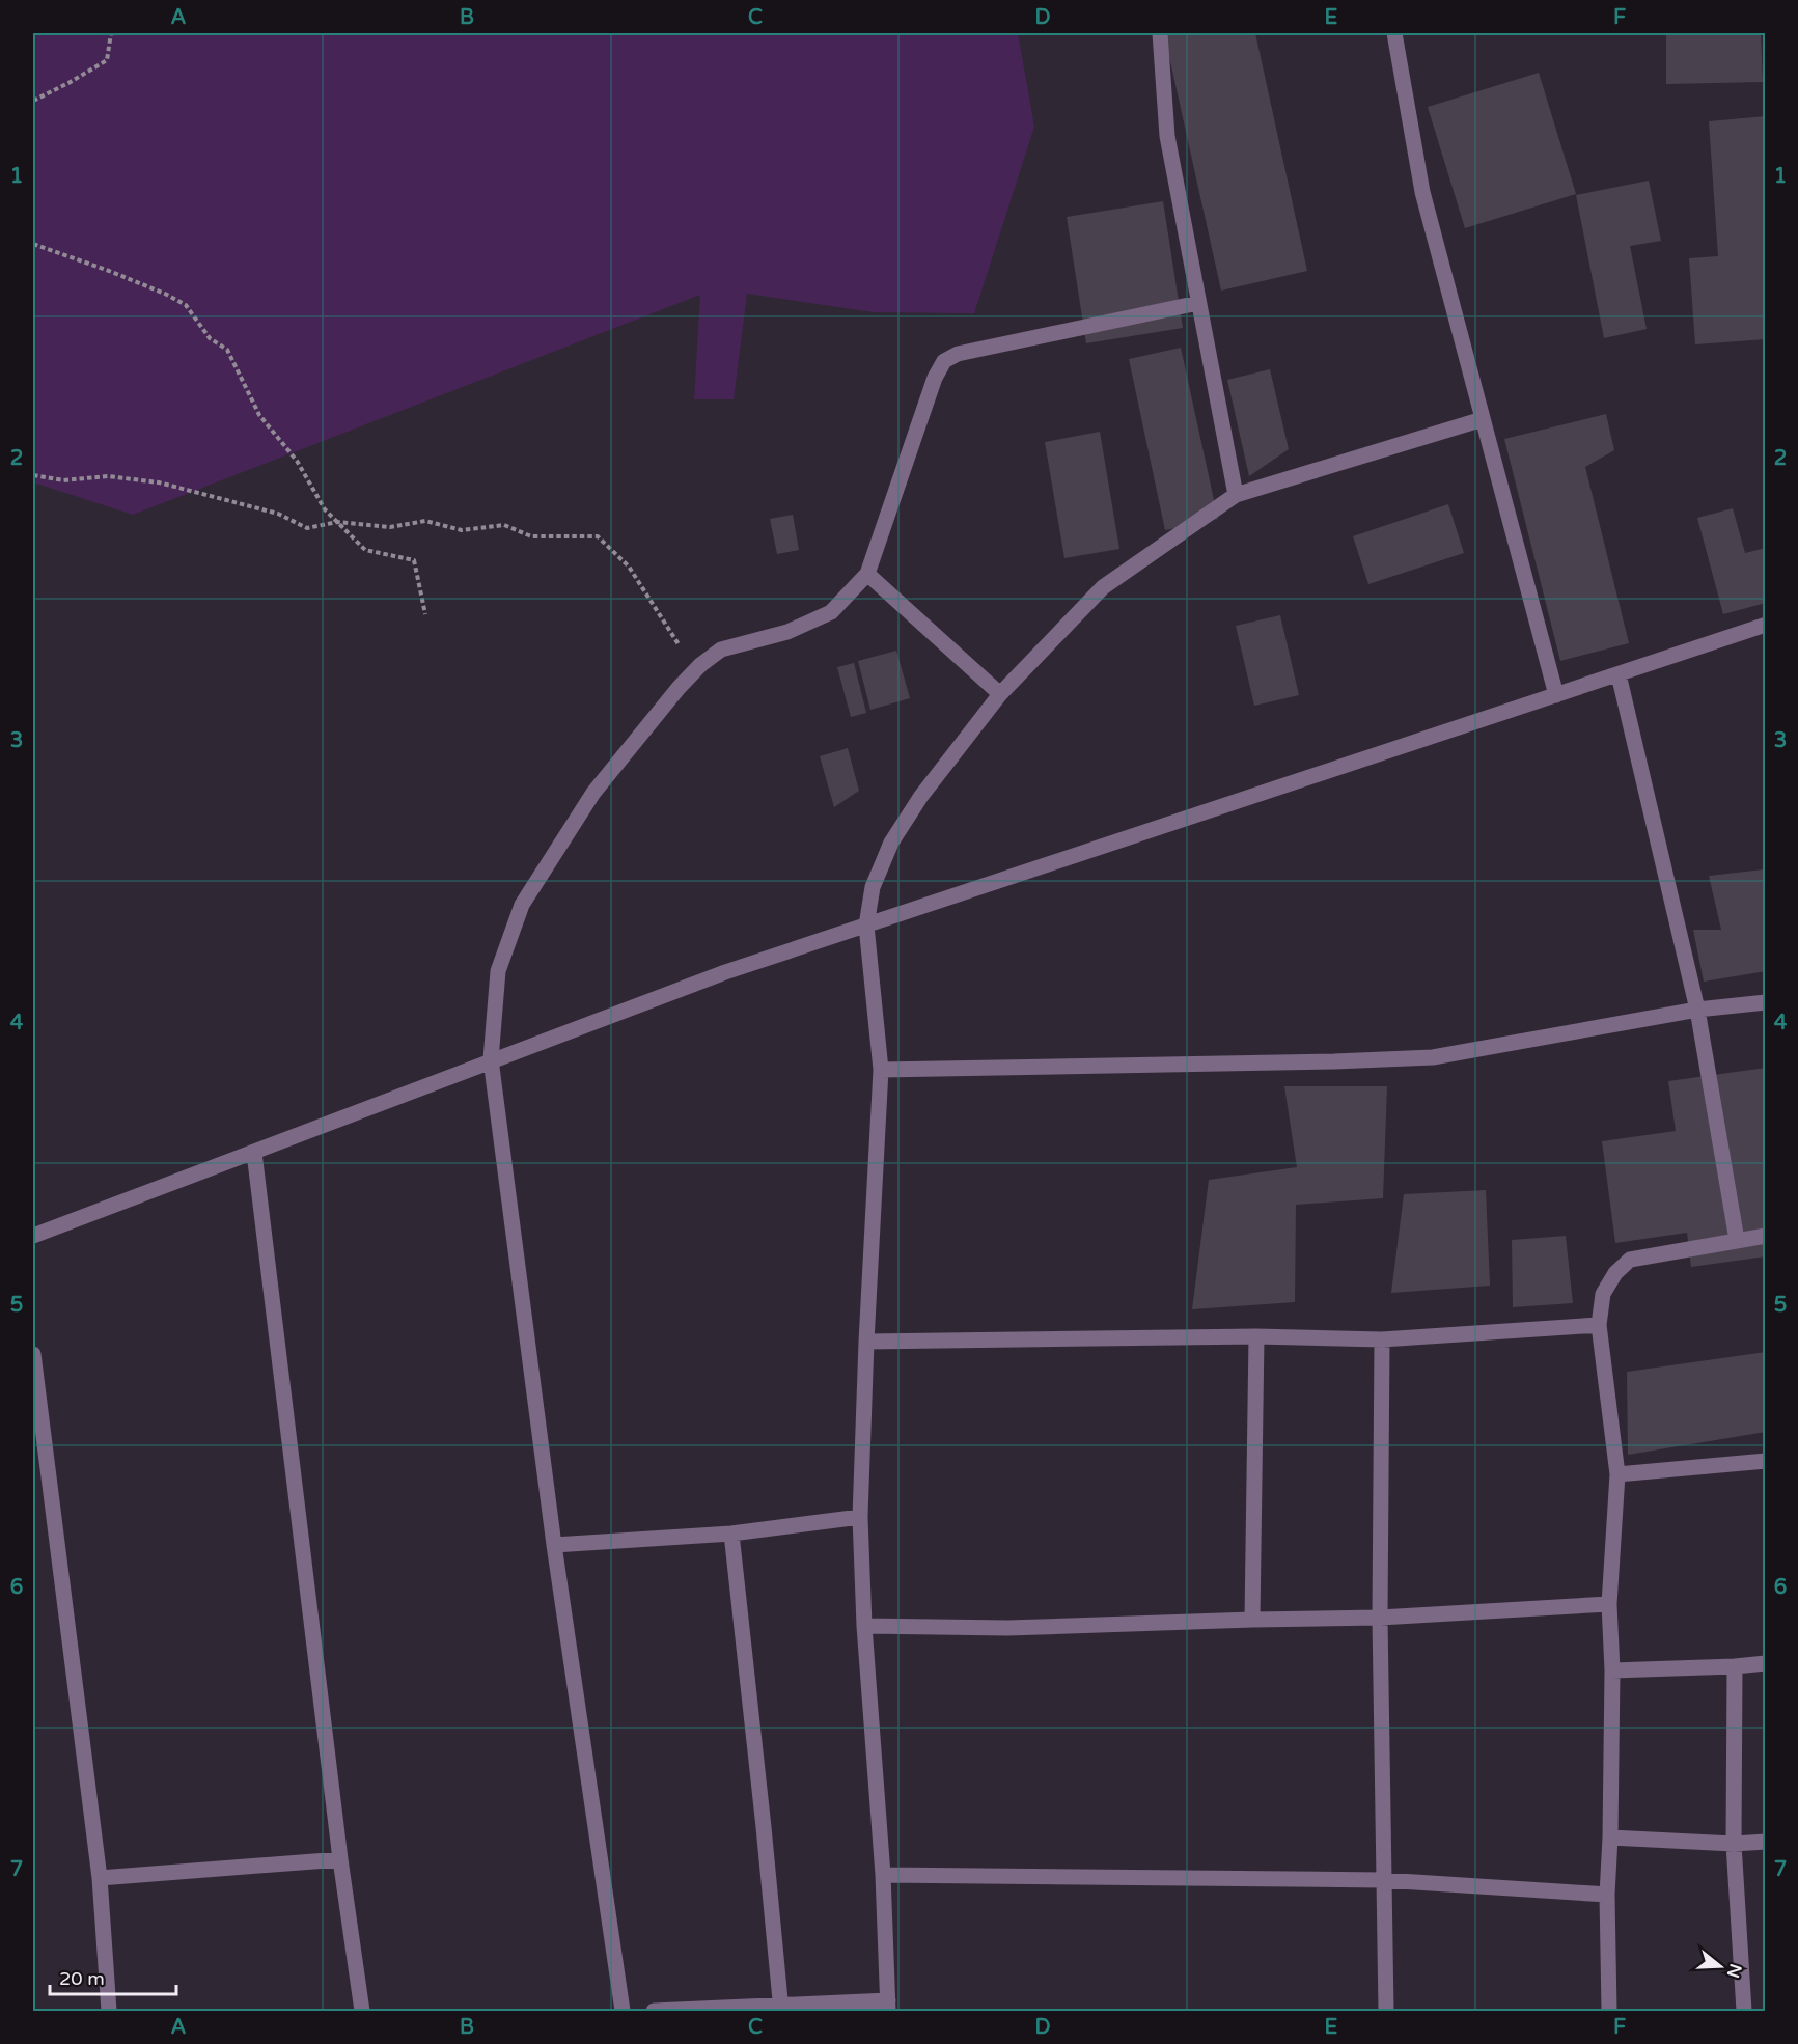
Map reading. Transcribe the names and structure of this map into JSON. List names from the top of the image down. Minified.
{"scale_bar":"20 m","north":"right","grid":{"columns":["A","B","C","D","E","F"],"rows":["1","2","3","4","5","6","7"]}}
